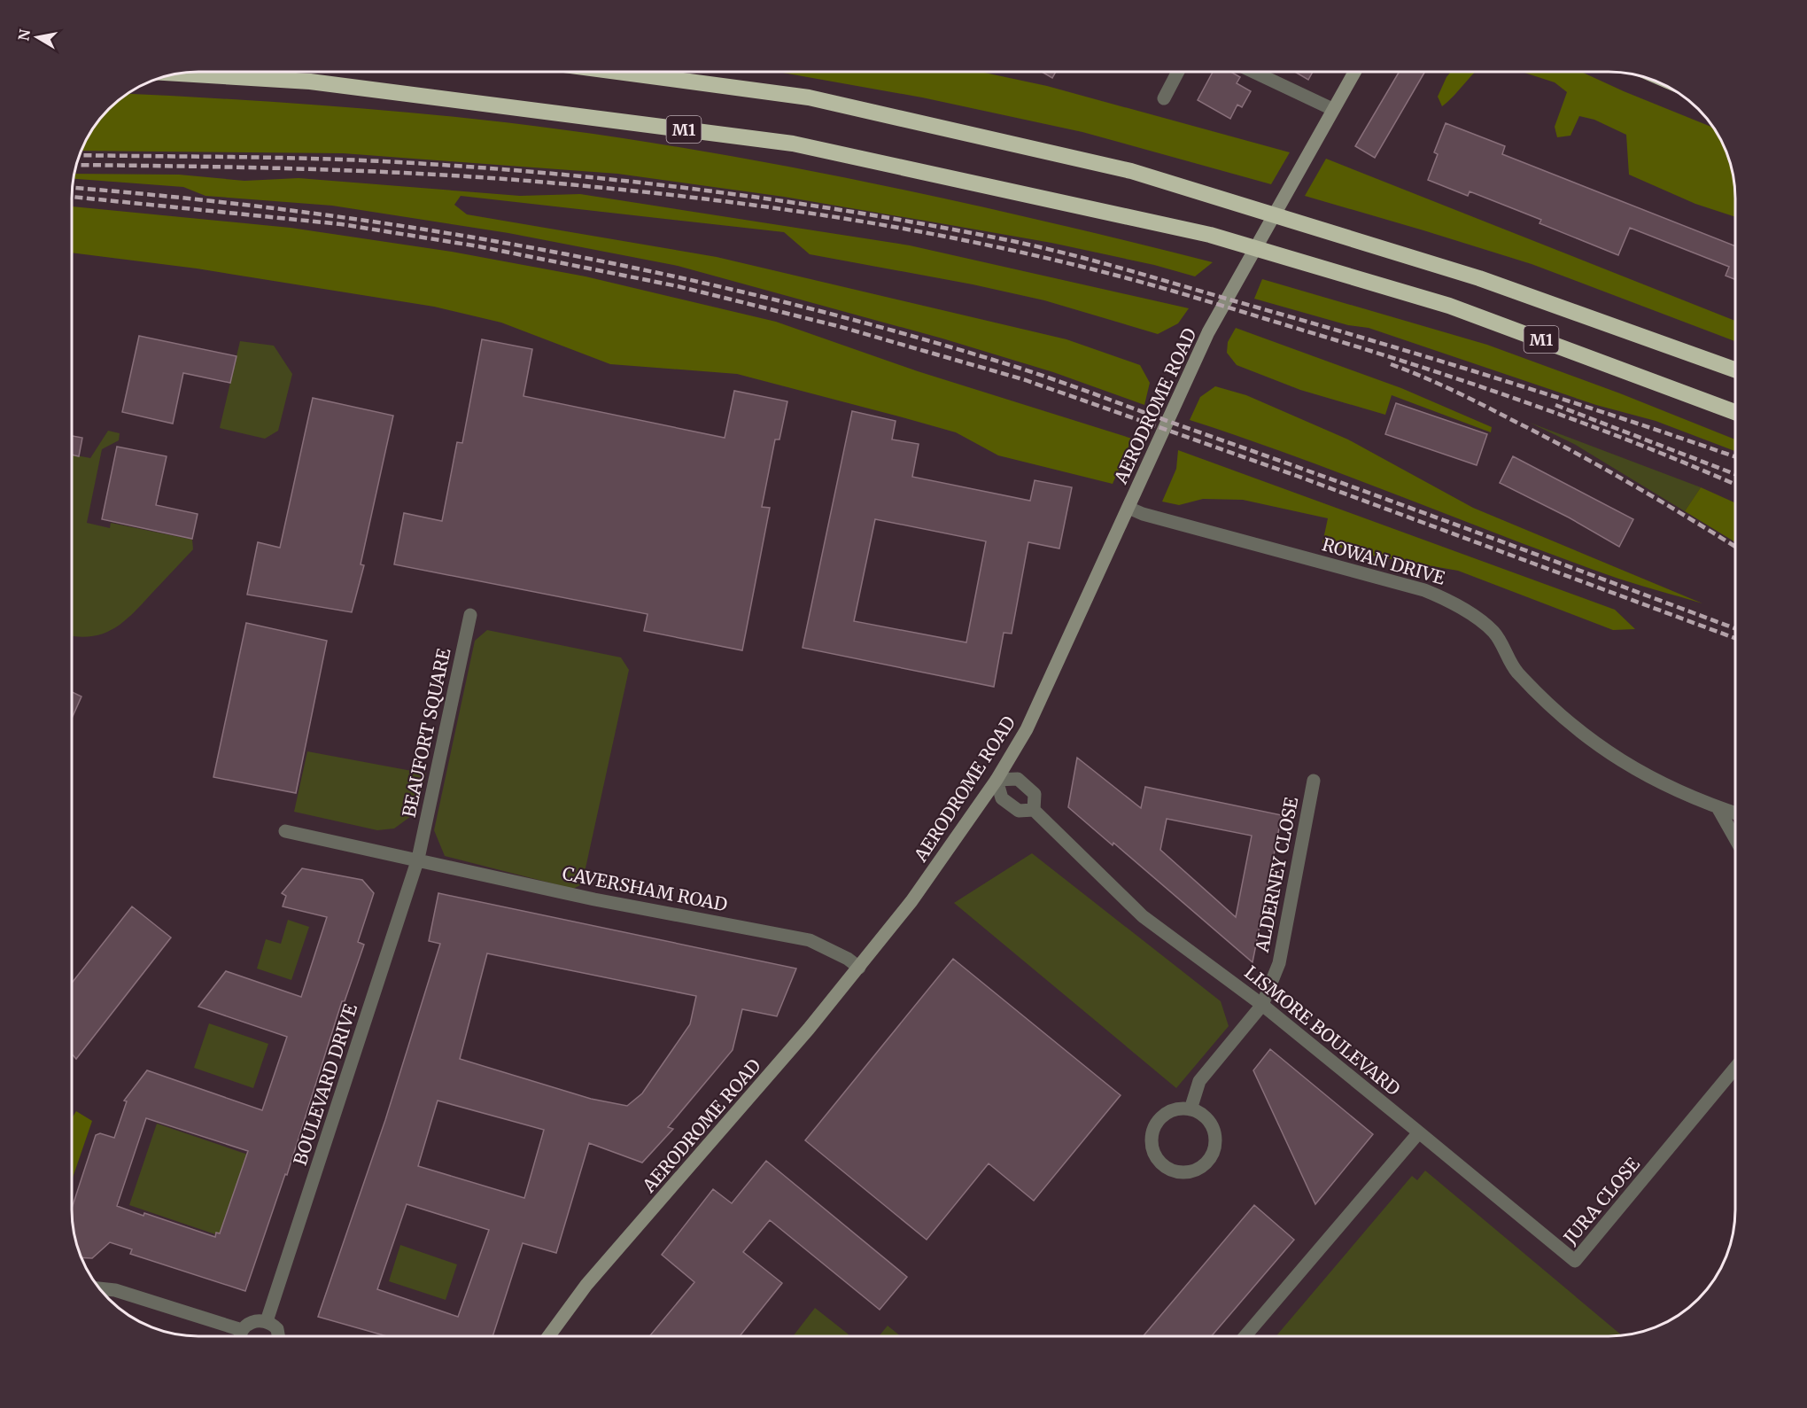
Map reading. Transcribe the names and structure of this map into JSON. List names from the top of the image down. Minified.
{"streets":{"highway":["M1"],"street":["AERODROME ROAD","ROWAN DRIVE","BEAUFORT SQUARE","ALDERNEY CLOSE","CAVERSHAM ROAD","LISMORE BOULEVARD","BOULEVARD DRIVE","JURA CLOSE"]},"crossings":[["AERODROME ROAD","ROWAN DRIVE"],["AERODROME ROAD","CAVERSHAM ROAD"],["BEAUFORT SQUARE","CAVERSHAM ROAD"],["BEAUFORT SQUARE","BOULEVARD DRIVE"],["ALDERNEY CLOSE","LISMORE BOULEVARD"],["CAVERSHAM ROAD","BOULEVARD DRIVE"],["LISMORE BOULEVARD","JURA CLOSE"]],"north":"left"}
